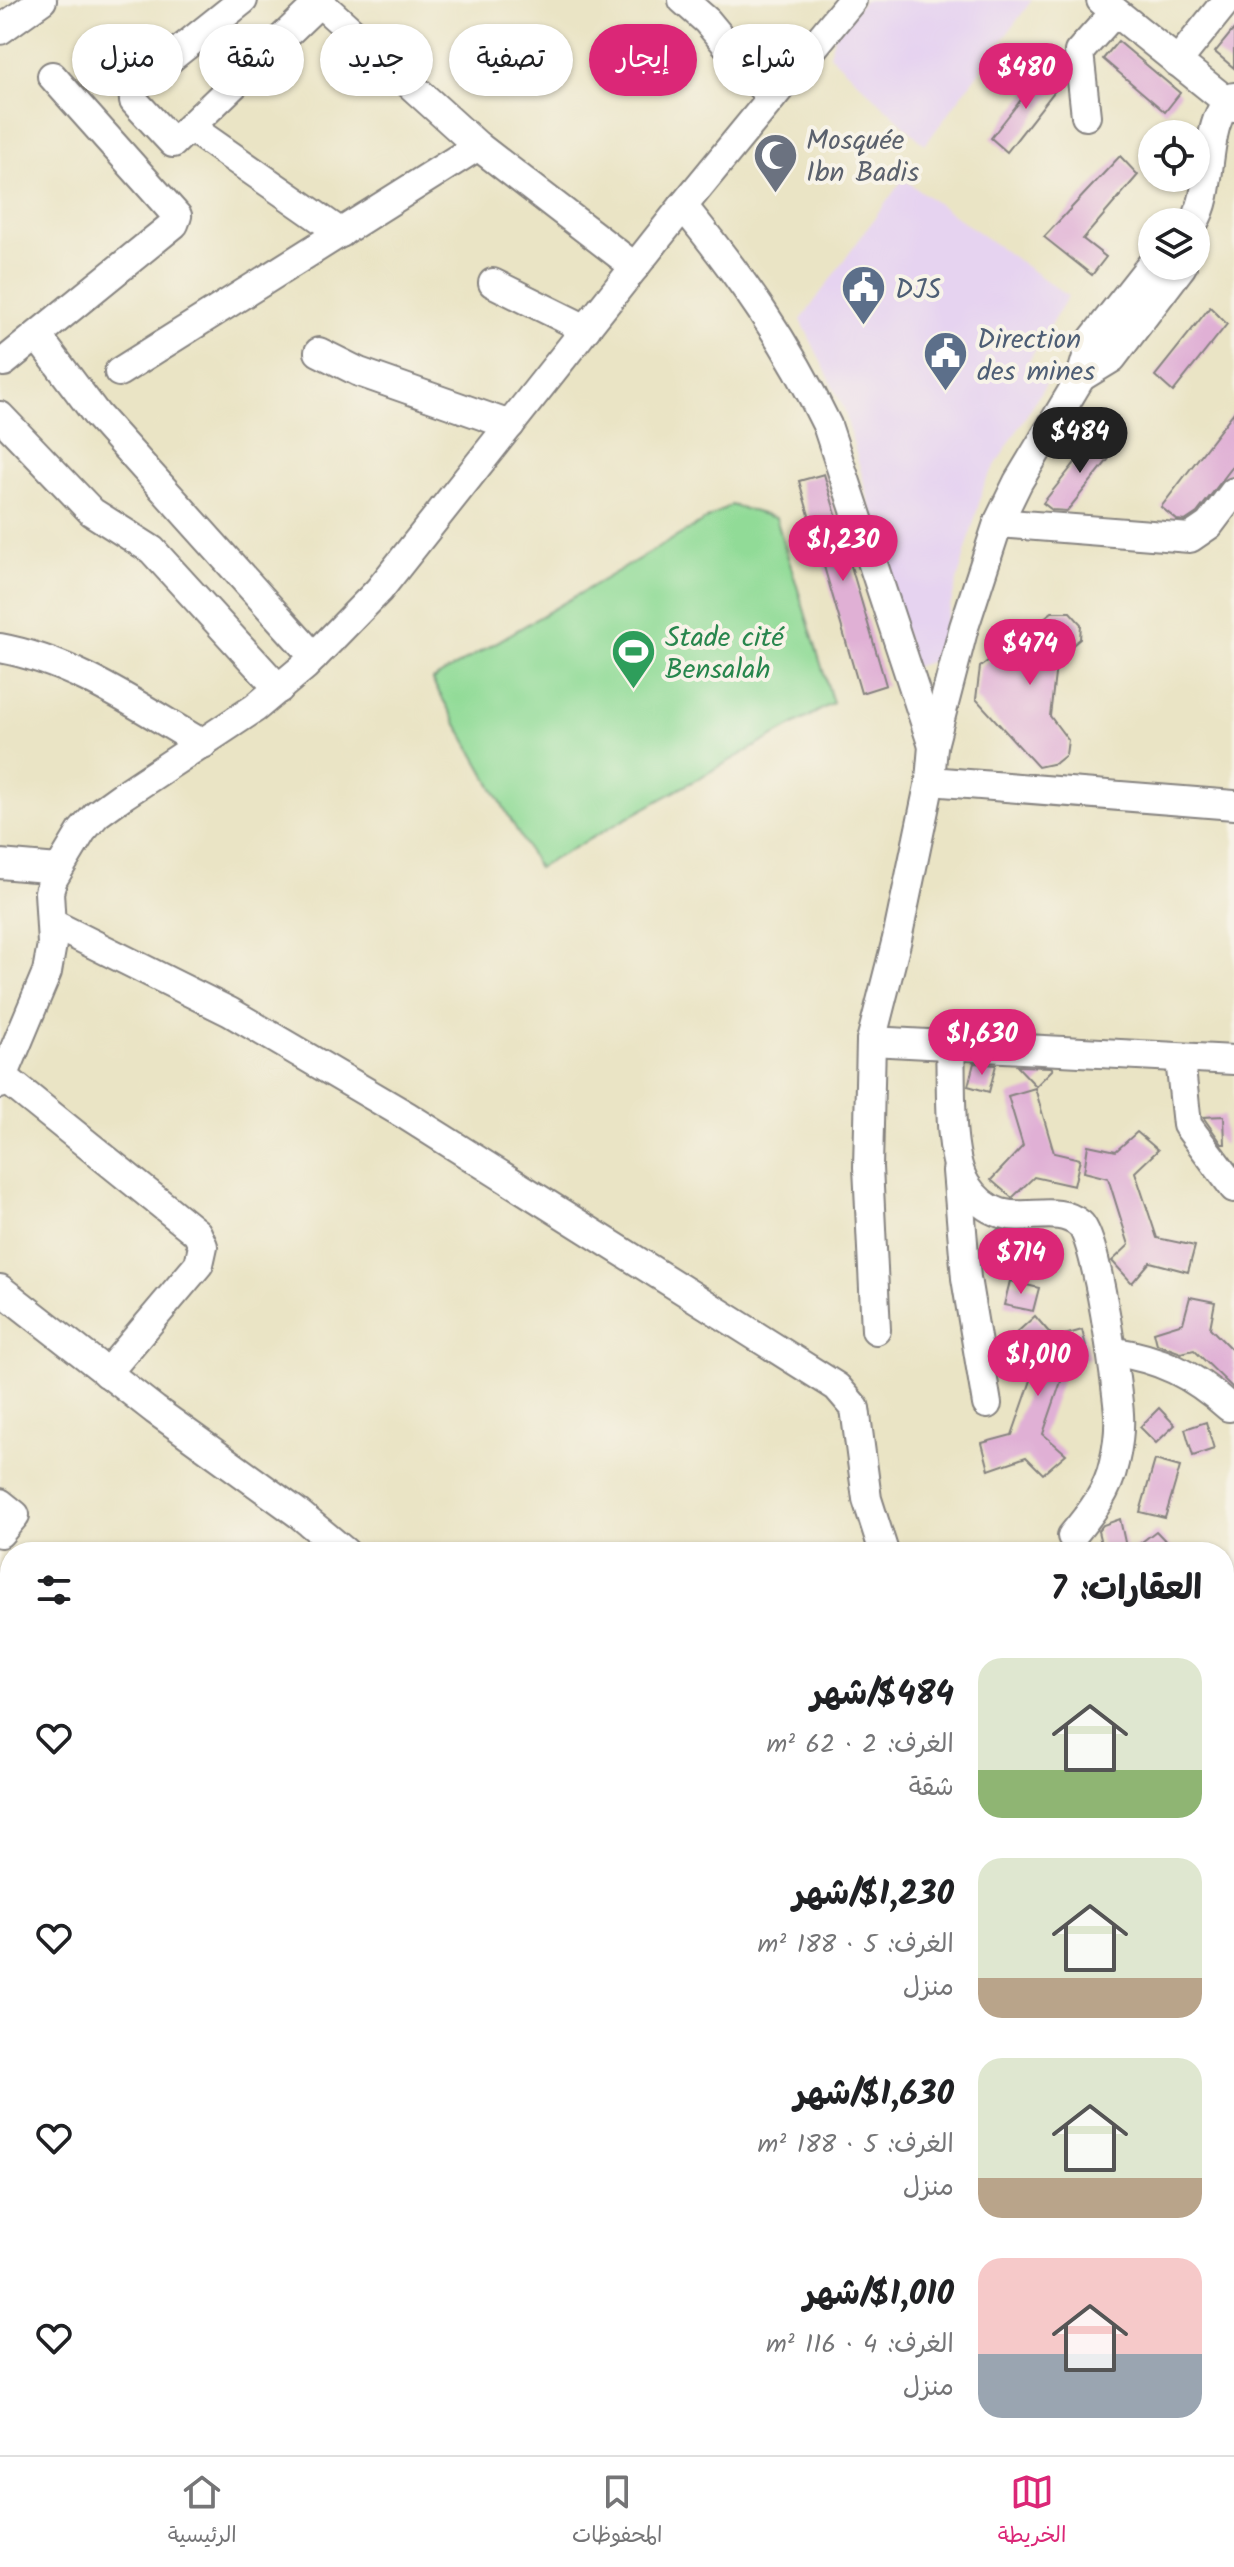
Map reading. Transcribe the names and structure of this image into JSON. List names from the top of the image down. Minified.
{"places":{"mosque":["Mosquée Ibn Badis"],"public building":["DJS","Direction des mines"],"sports":["Stade cité Bensalah"]},"page":{"chip":["شراء","إيجار","تصفية","جديد","شقة","منزل"],"price":["$480","$484","$1,230","$474","$1,630","$714","$1,010"],"heading":"العقارات: 7","list":[{"name":"$484/شهر","note":"الغرف: 2 · 62 m² · شقة"},{"name":"$1,230/شهر","note":"الغرف: 5 · 188 m² · منزل"},{"name":"$1,630/شهر","note":"الغرف: 5 · 188 m² · منزل"},{"name":"$1,010/شهر","note":"الغرف: 4 · 116 m² · منزل"}],"tabs":["الخريطة","المحفوظات","الرئيسية"]}}
